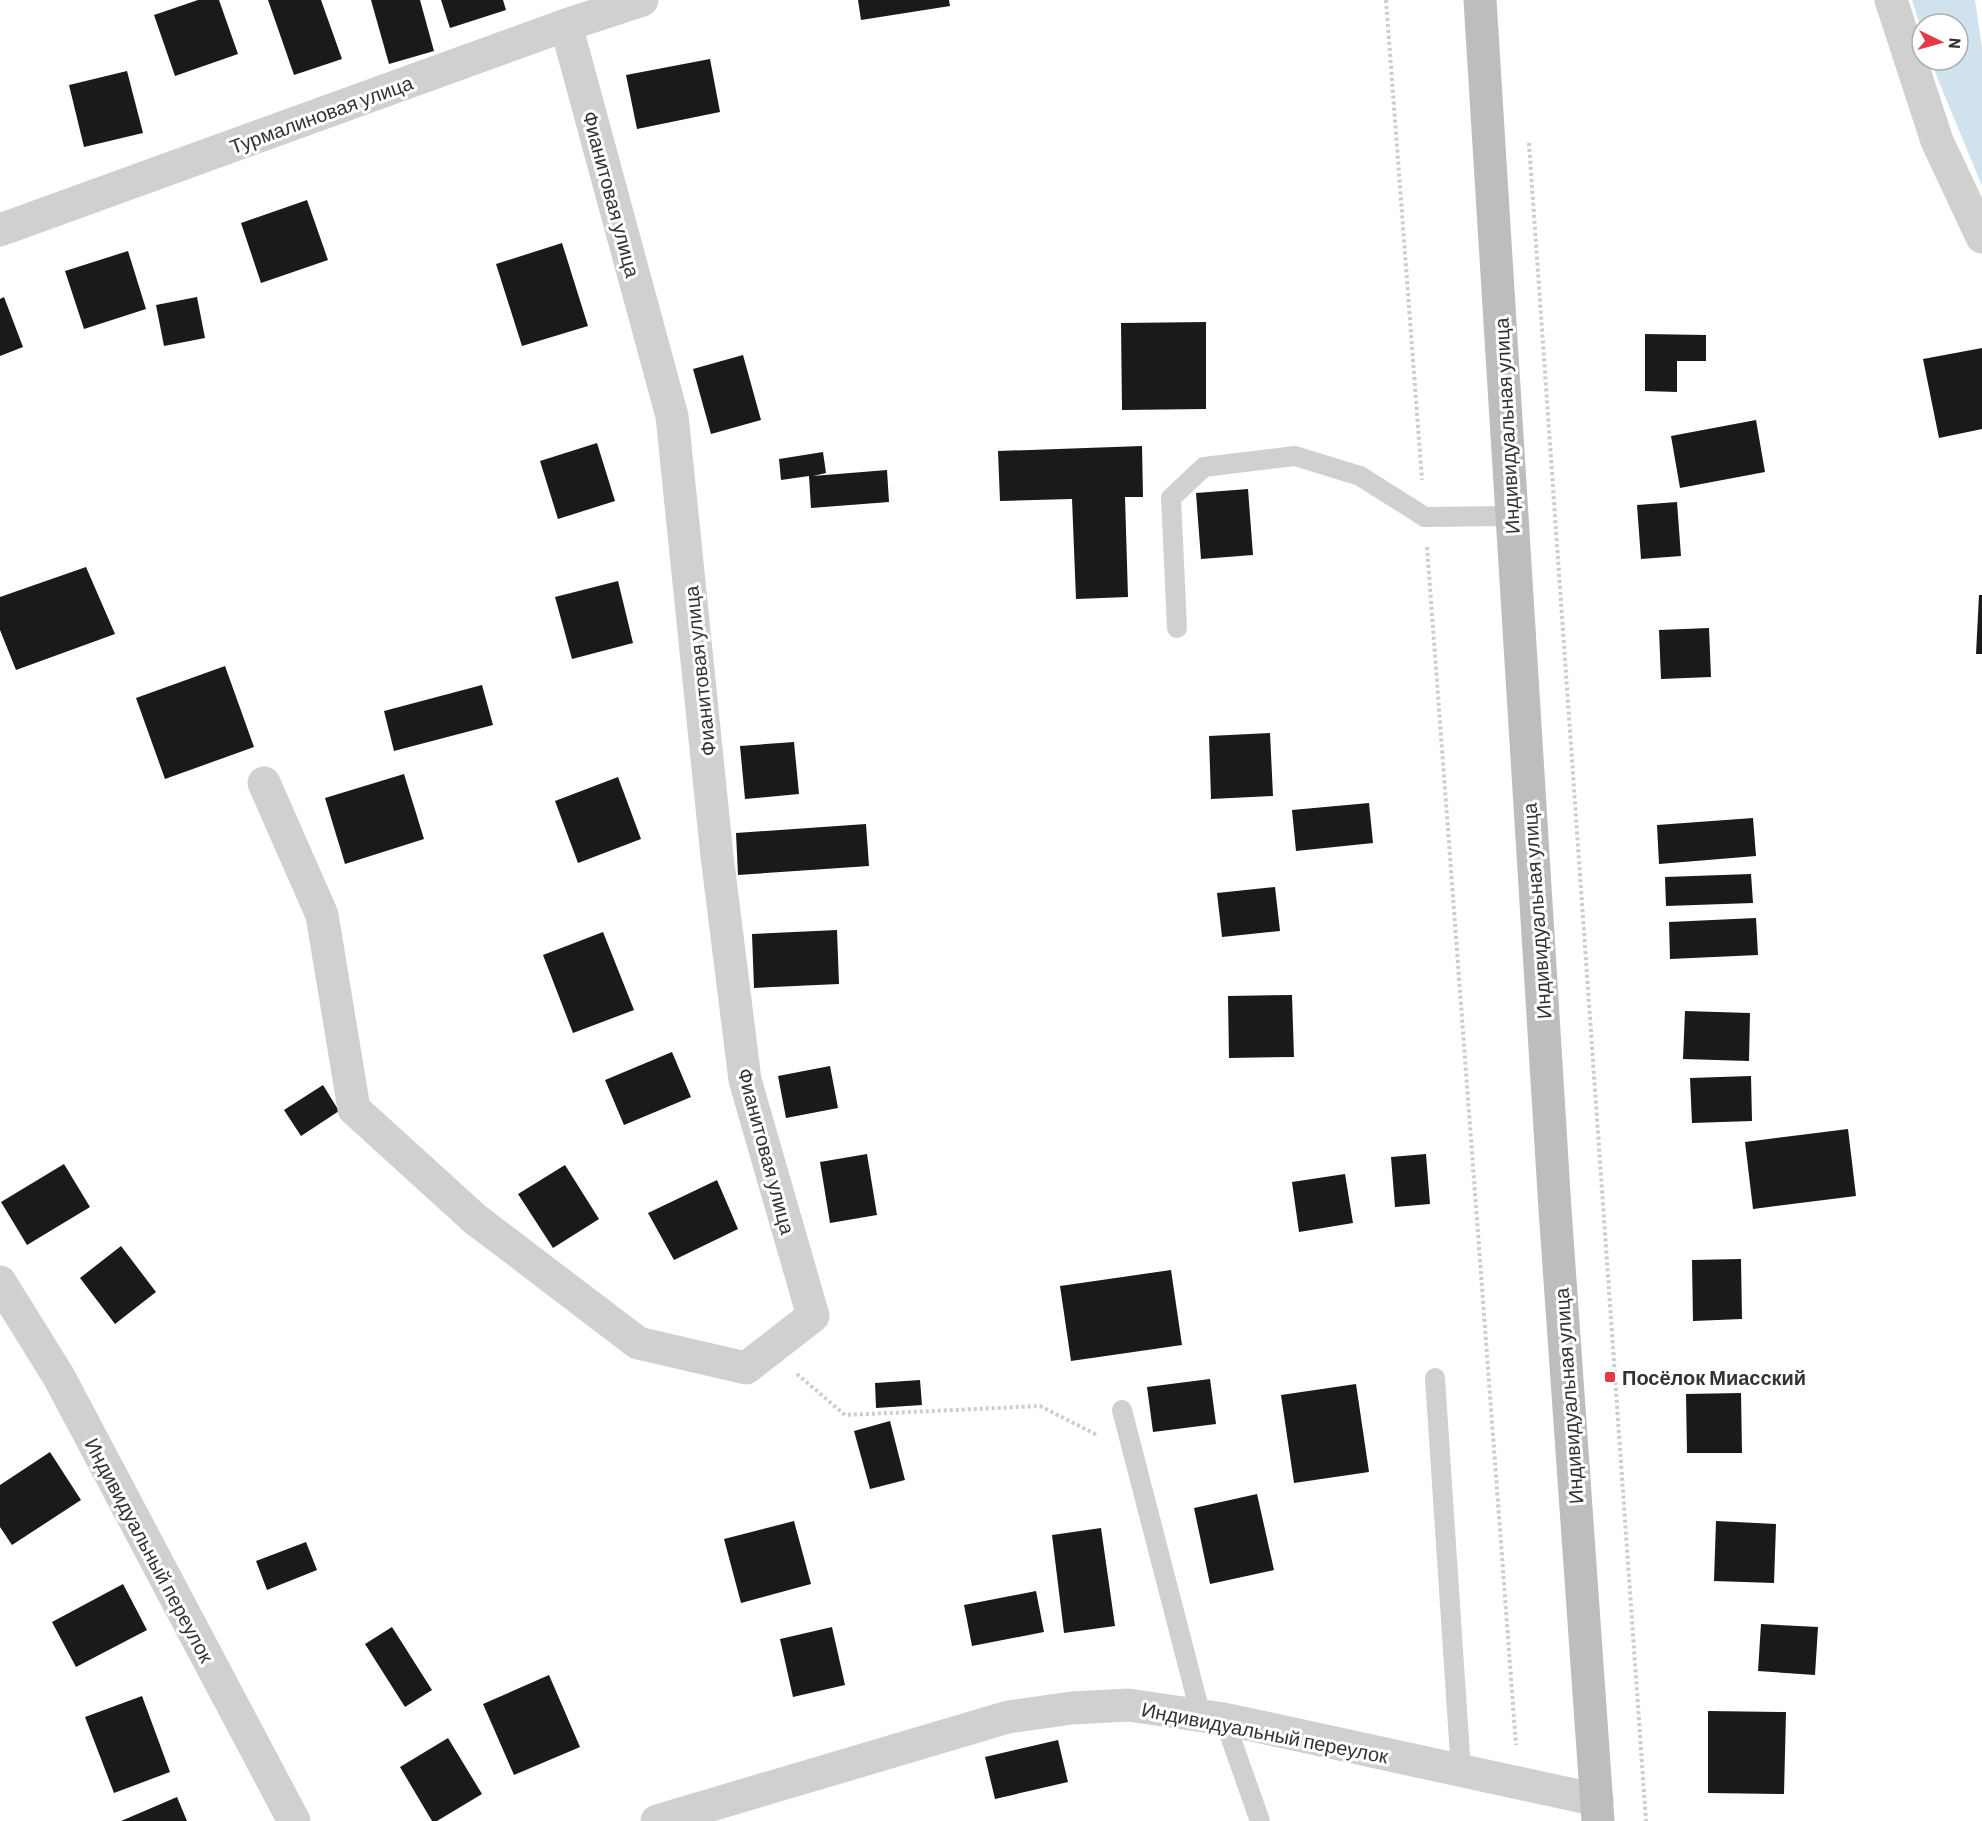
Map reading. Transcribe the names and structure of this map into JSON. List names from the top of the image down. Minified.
{"streets":{"main road":["Индивидуальная улица"],"street":["Турмалиновая улица","Фианитовая улица","Индивидуальный переулок"]},"crossings":[["Турмалиновая улица","Фианитовая улица"],["Индивидуальная улица","Индивидуальный переулок"]],"places":{"transit":["Посёлок Миасский"]},"north":"right"}
